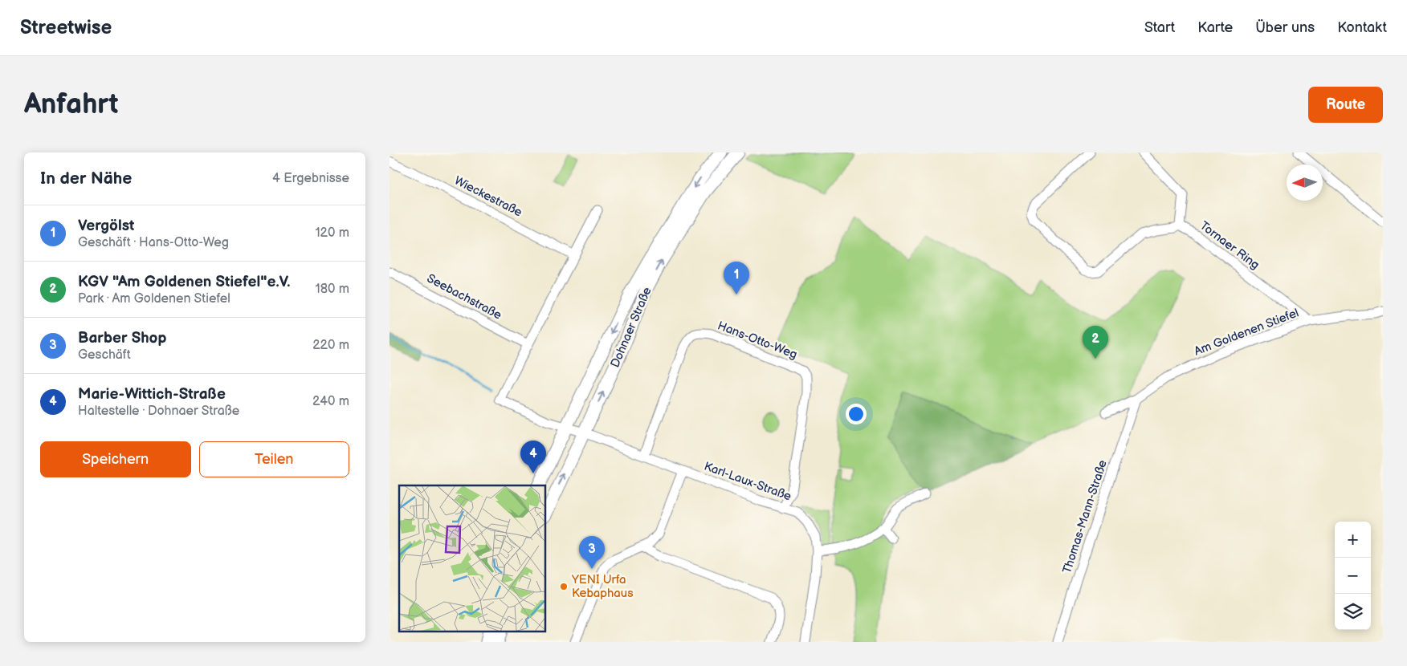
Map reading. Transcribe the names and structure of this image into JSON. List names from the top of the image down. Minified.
{"streets":{"main road":["Dohnaer Straße"],"street":["Wieckestraße","Tornaer Ring","Seebachstraße","Am Goldenen Stiefel","Hans-Otto-Weg","Karl-Laux-Straße","Thomas-Mann-Straße"]},"crossings":[["Tornaer Ring","Am Goldenen Stiefel"],["Seebachstraße","Karl-Laux-Straße"],["Dohnaer Straße","Karl-Laux-Straße"],["Am Goldenen Stiefel","Thomas-Mann-Straße"],["Hans-Otto-Weg","Karl-Laux-Straße"]],"places":["YENI Urfa Kebaphaus"],"north":"left","page":{"header":"Streetwise","nav":["Start","Karte","Über uns","Kontakt"],"buttons":["Route",["Speichern","Teilen"]],"title":"Anfahrt","heading":["In der Nähe","4 Ergebnisse"],"list":[{"mark":"1","name":"Vergölst","note":"Geschäft · Hans-Otto-Weg","value":"120 m"},{"mark":"2","name":"KGV \"Am Goldenen Stiefel\"e.V.","note":"Park · Am Goldenen Stiefel","value":"180 m"},{"mark":"3","name":"Barber Shop","note":"Geschäft","value":"220 m"},{"mark":"4","name":"Marie-Wittich-Straße","note":"Haltestelle · Dohnaer Straße","value":"240 m"}],"pins":["1","2","4","3"],"map_buttons":["+","−"]}}
